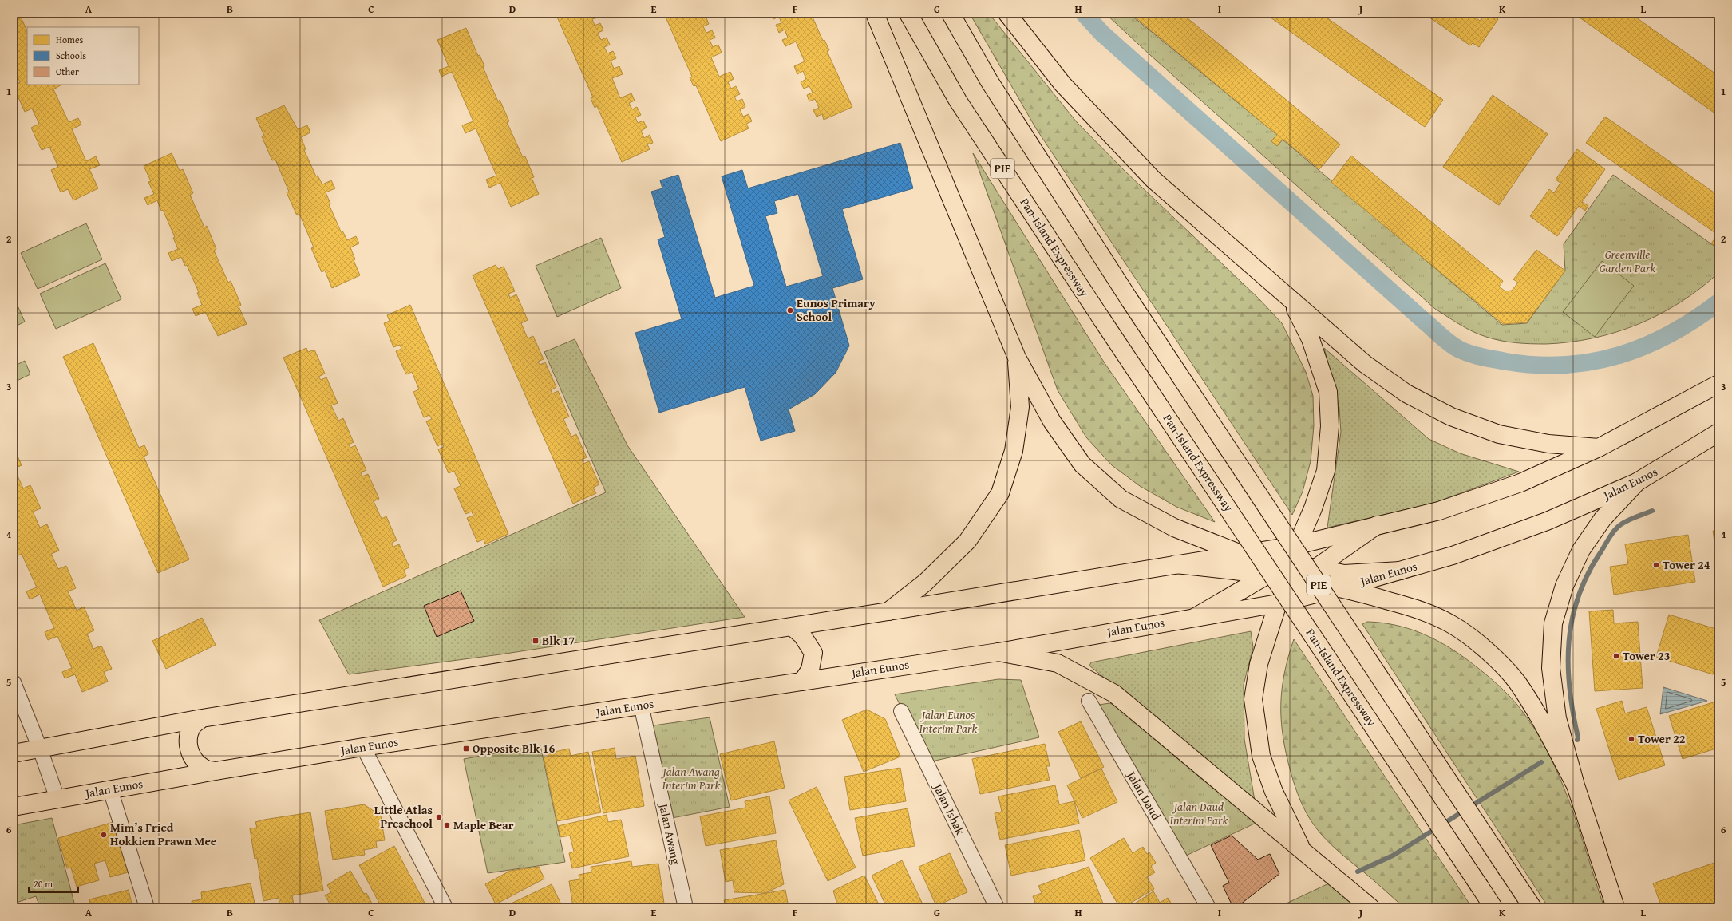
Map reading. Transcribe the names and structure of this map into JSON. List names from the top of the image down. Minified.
{"streets":{"highway":["PIE","Pan-Island Expressway","Jalan Eunos"],"street":["Jalan Daud","Jalan Ishak","Jalan Awang"]},"crossings":[["Jalan Eunos","Jalan Awang"]],"parks":["Greenville Garden Park","Jalan Eunos Interim Park","Jalan Awang Interim Park","Jalan Daud Interim Park"],"places":{"other":["Eunos Primary School","Tower 24","Tower 23","Tower 22","Little Atlas Preschool","Maple Bear","Mim’s Fried Hokkien Prawn Mee"],"transit":["Blk 17","Opposite Blk 16"]},"legend":["Homes","Schools","Other"],"scale_bar":"20 m","grid":{"columns":["A","B","C","D","E","F","G","H","I","J","K","L"],"rows":["1","2","3","4","5","6"]}}
